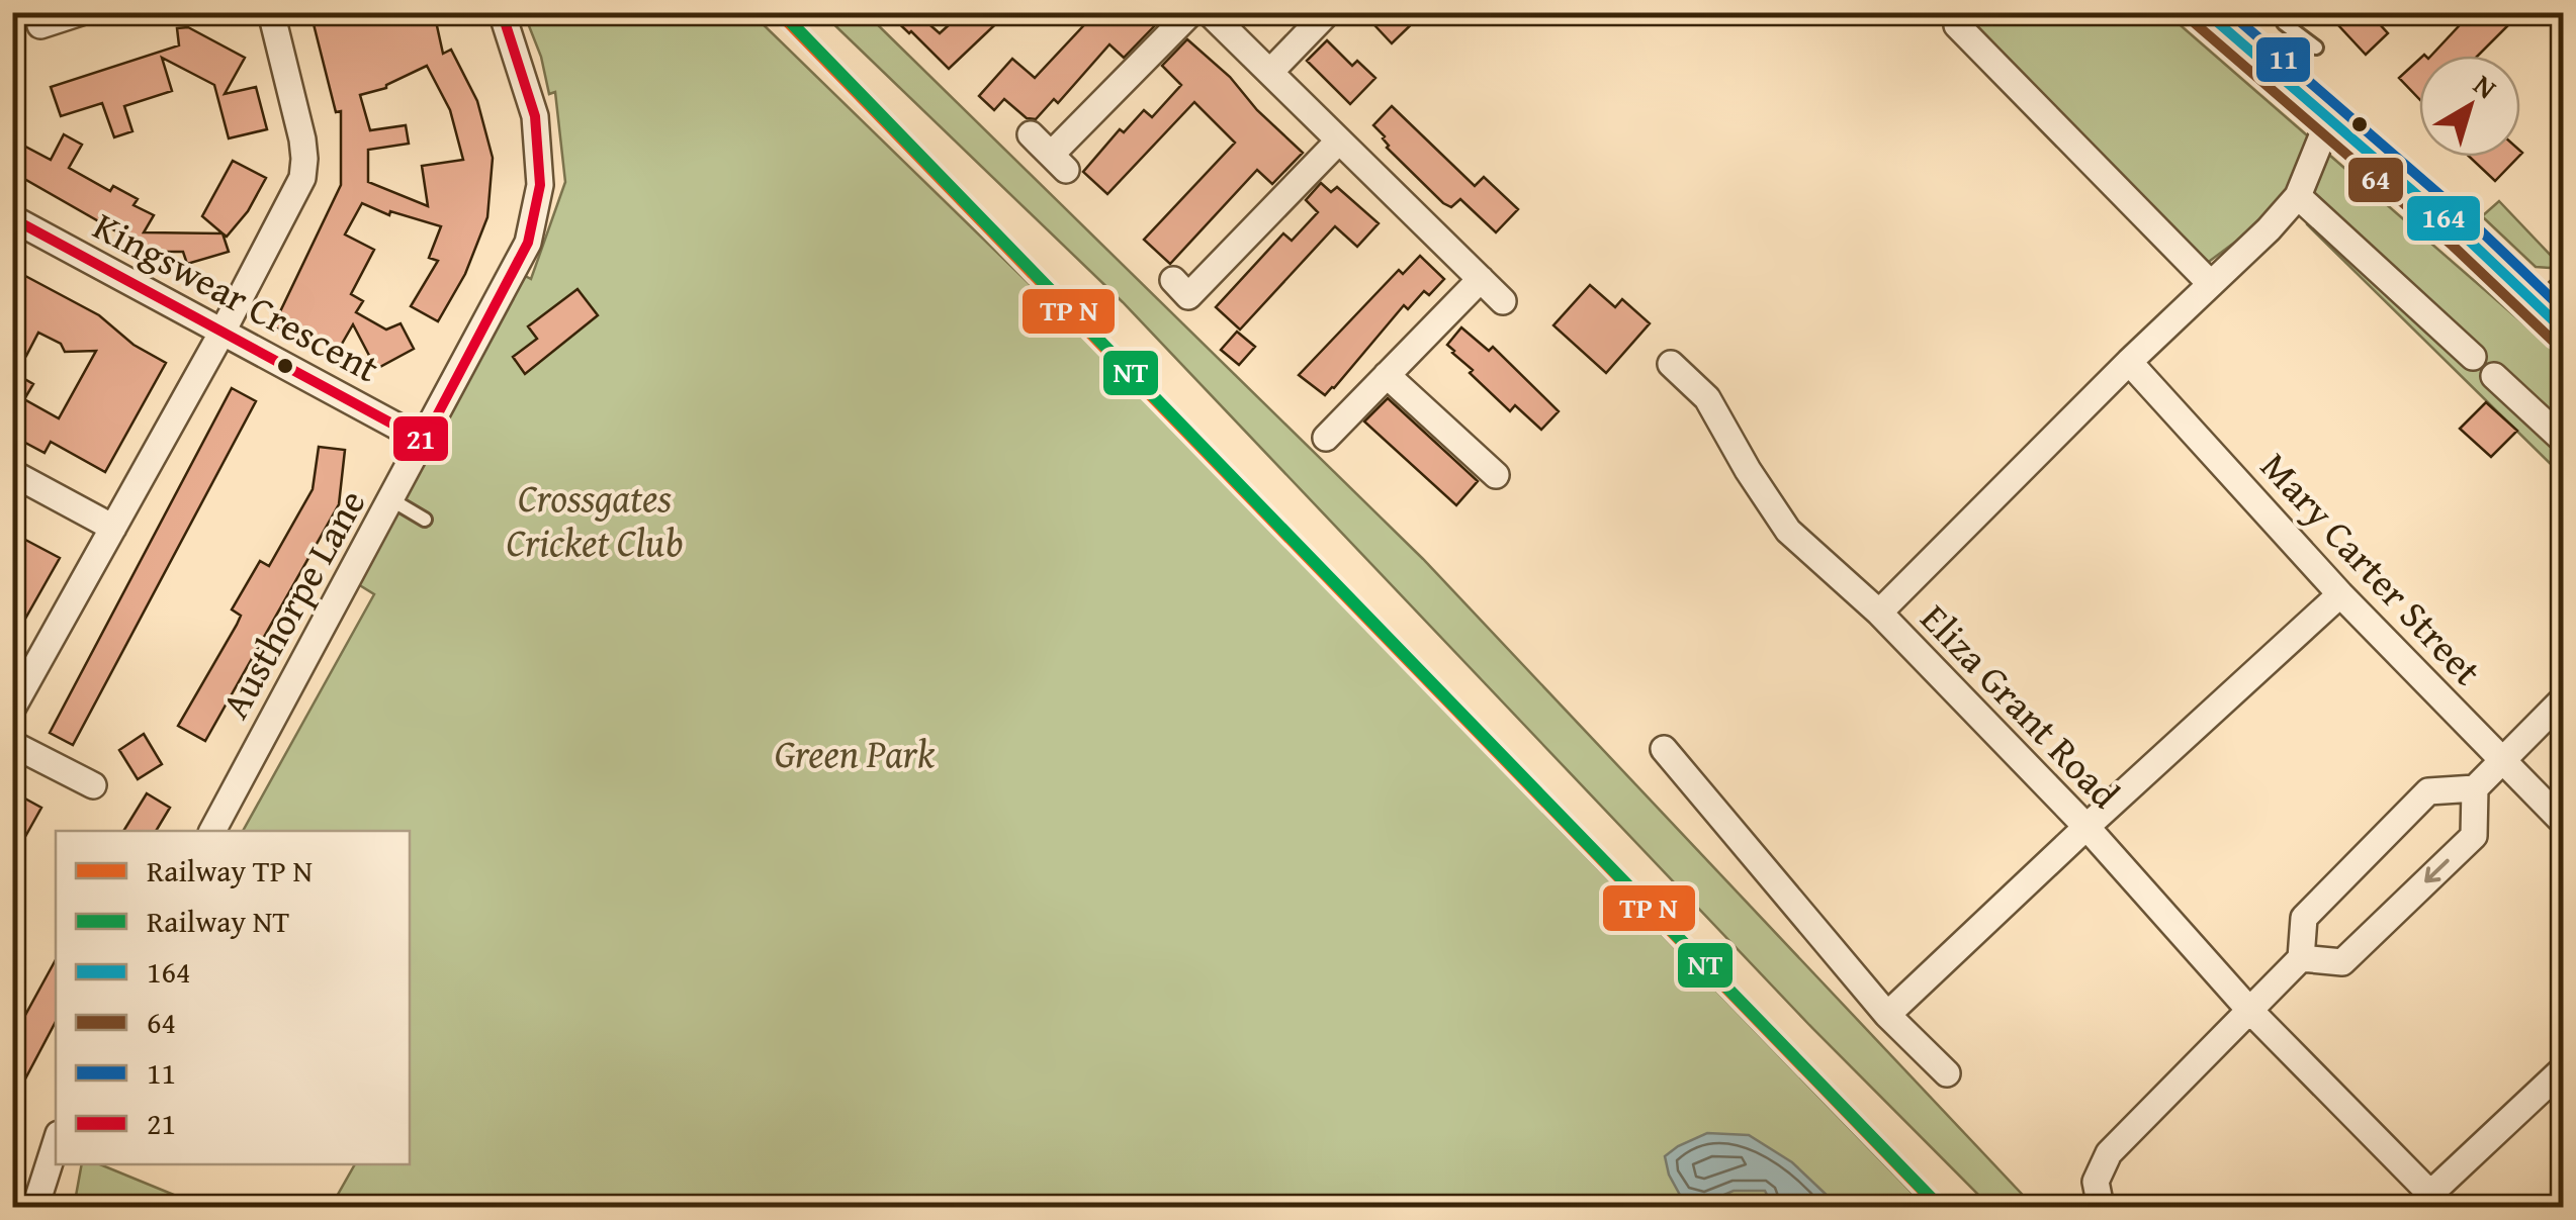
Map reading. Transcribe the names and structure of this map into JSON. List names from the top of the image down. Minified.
{"streets":{"street":["Kingswear Crescent","Mary Carter Street","Austhorpe Lane","Eliza Grant Road"]},"crossings":[["Kingswear Crescent","Austhorpe Lane"],["Mary Carter Street","Eliza Grant Road"]],"parks":["Crossgates Cricket Club","Green Park"],"lines":["transit line 164","transit line 11","transit line 21","rail line NT","transit line 64"],"legend":["Railway TP N","Railway NT","164","64","11","21"],"north":"top right"}
